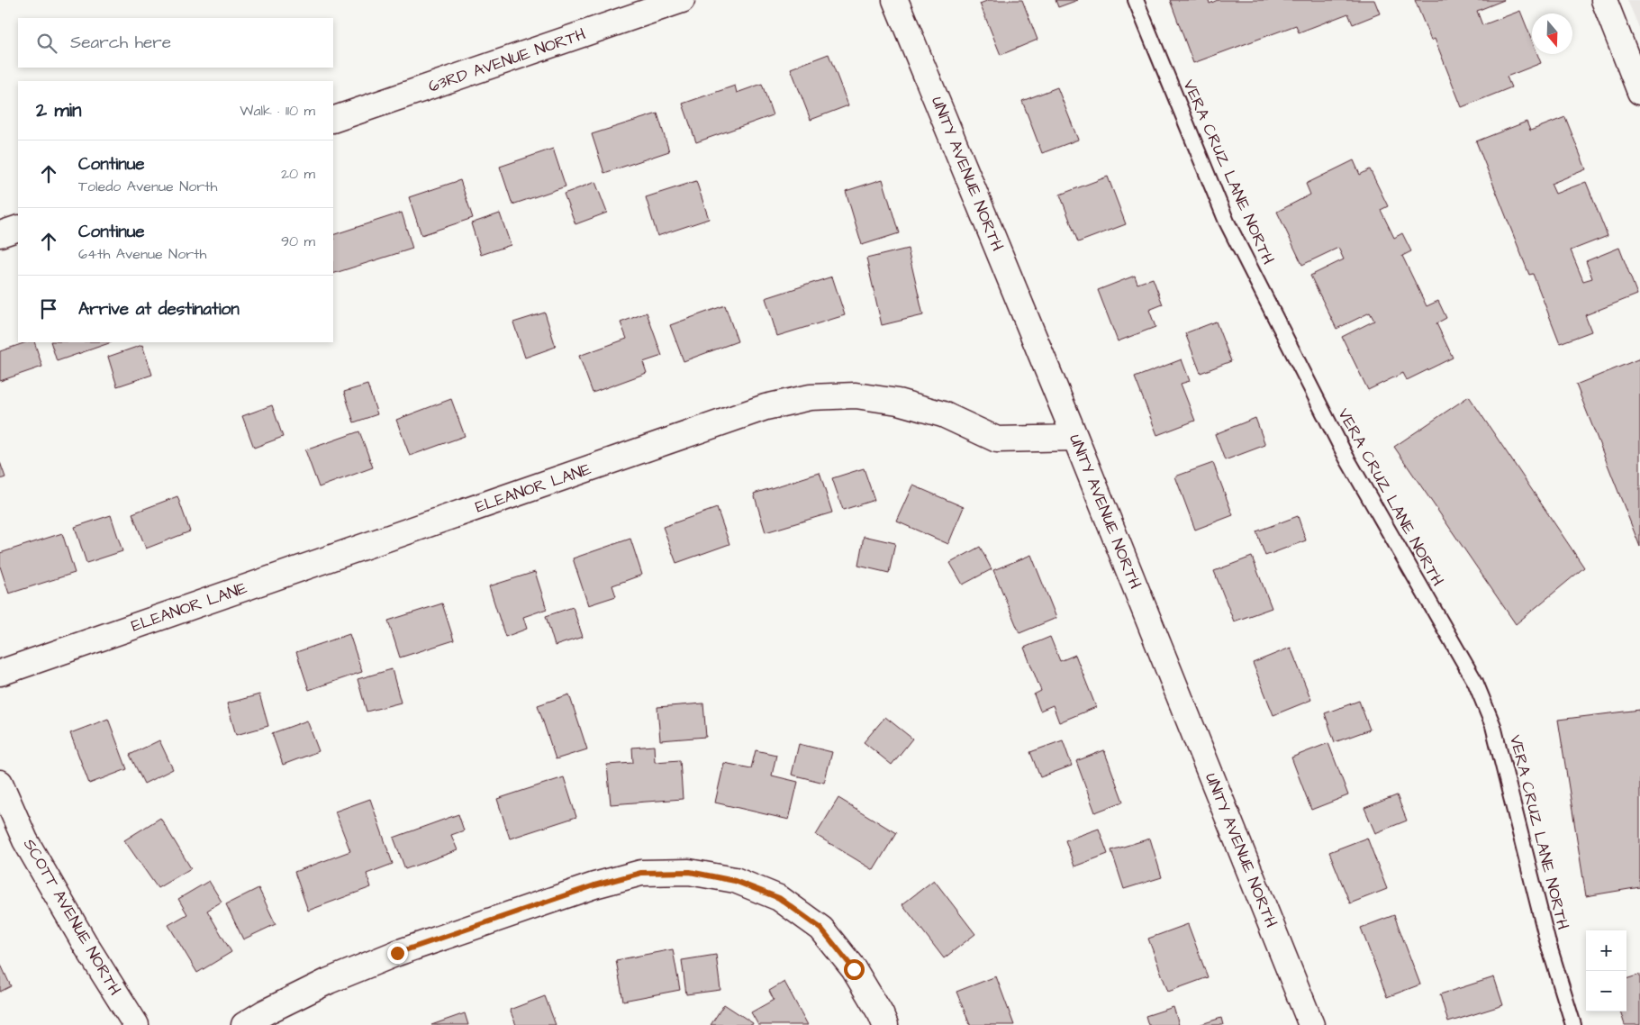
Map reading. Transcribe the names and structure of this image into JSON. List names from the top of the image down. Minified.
{"streets":{"street":["63RD AVENUE NORTH","UNITY AVENUE NORTH","ELEANOR LANE","SCOTT AVENUE NORTH"],"lane":["VERA CRUZ LANE NORTH"]},"crossings":[["UNITY AVENUE NORTH","ELEANOR LANE"]],"north":"bottom","page":{"search":"Search here","heading":["2 min","Walk · 110 m"],"list":[["Continue","Toledo Avenue North","20 m"],["Continue","64th Avenue North","90 m"],"Arrive at destination"],"map_buttons":["+","−"]}}
